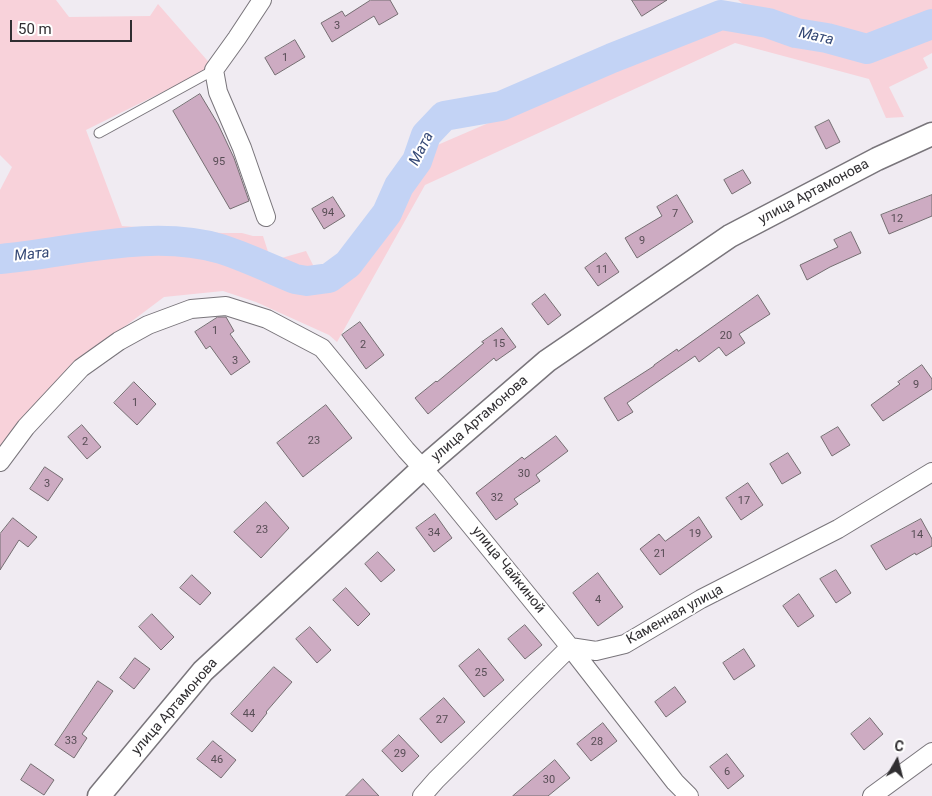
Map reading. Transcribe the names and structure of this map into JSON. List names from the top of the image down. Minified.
{"streets":{"street":["улица Артамонова","улица Чайкиной","Каменная улица"]},"crossings":[["улица Артамонова","улица Чайкиной"],["улица Чайкиной","Каменная улица"]],"water":["Мата"],"house_numbers":["3","1","95","94","7","12","9","11","1","20","15","2","3","9","1","23","2","30","3","32","17","23","34","19","14","21","4","25","44","27","33","28","29","46","6","30"],"scale_bar":"50 m","north":"top"}
